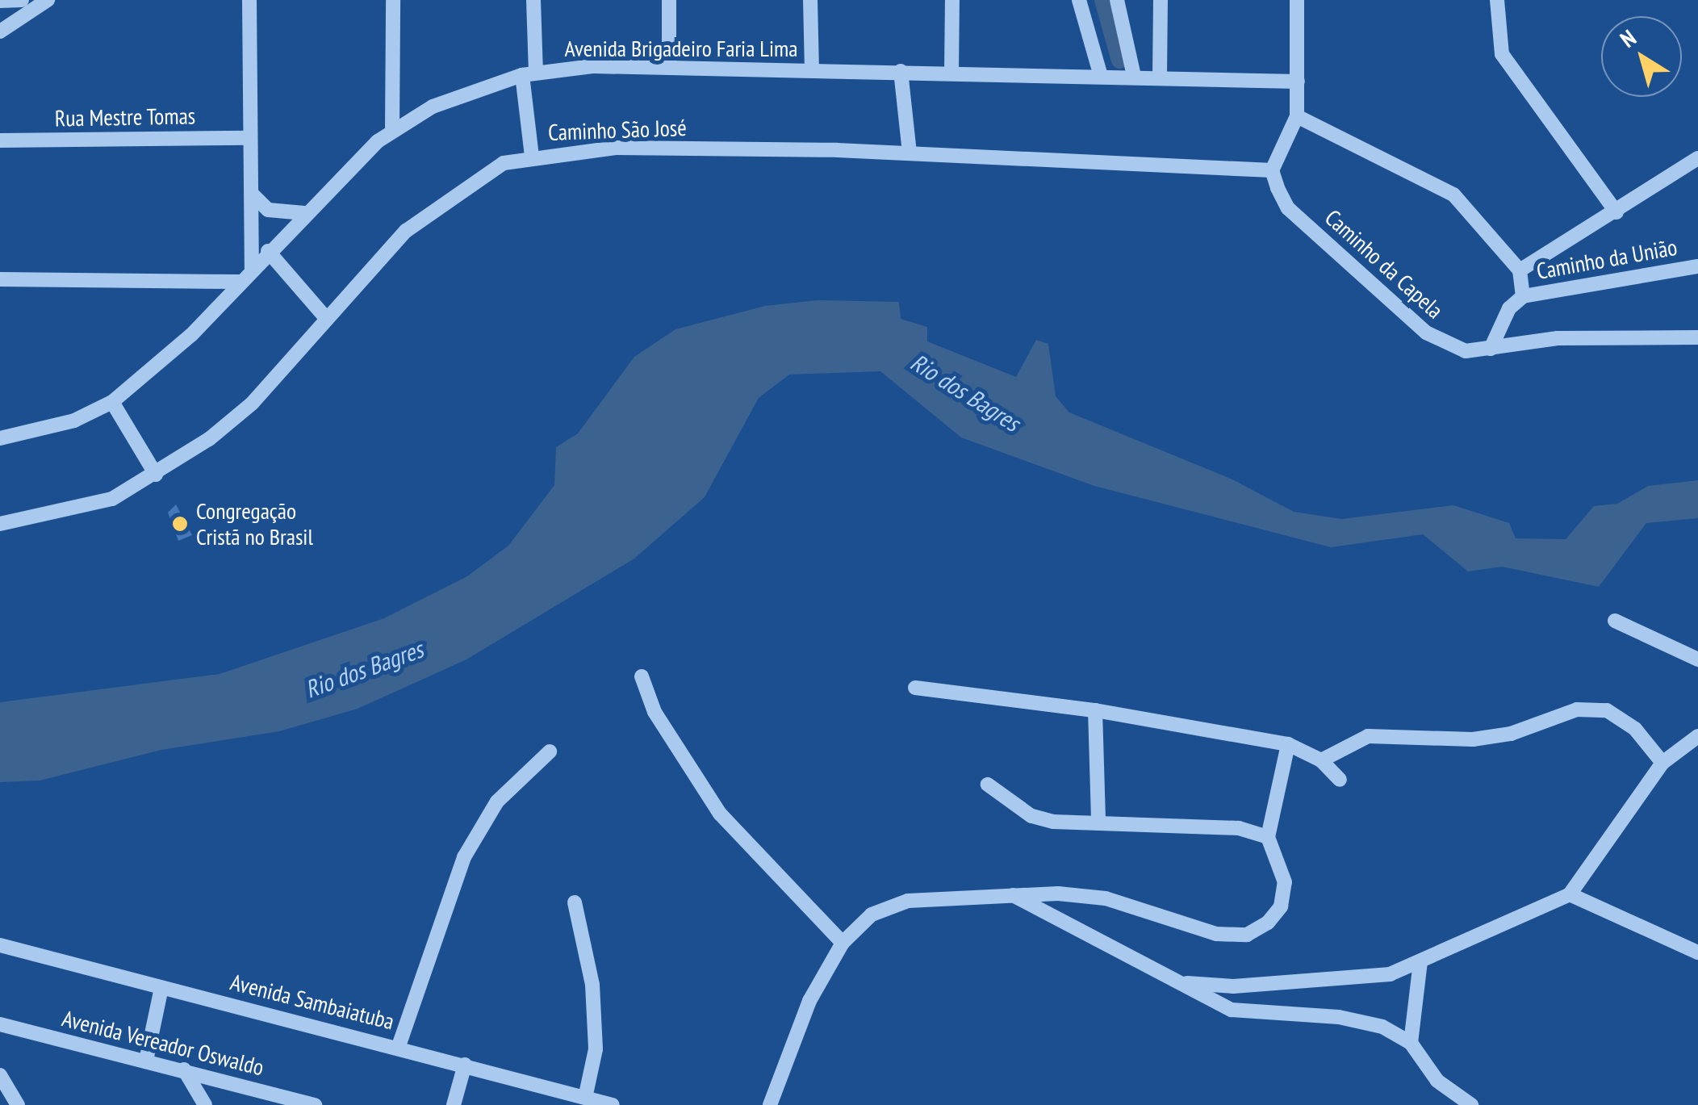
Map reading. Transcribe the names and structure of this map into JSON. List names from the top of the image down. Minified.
{"streets":{"street":["Avenida Brigadeiro Faria Lima","Rua Mestre Tomas","Caminho São José","Caminho da União","Caminho da Capela","Avenida Sambaiatuba","Avenida Vereador Oswaldo"]},"crossings":[["Caminho São José","Caminho da Capela"]],"water":["Rio dos Bagres"],"places":["Congregação Cristã no Brasil"],"north":"top left"}
